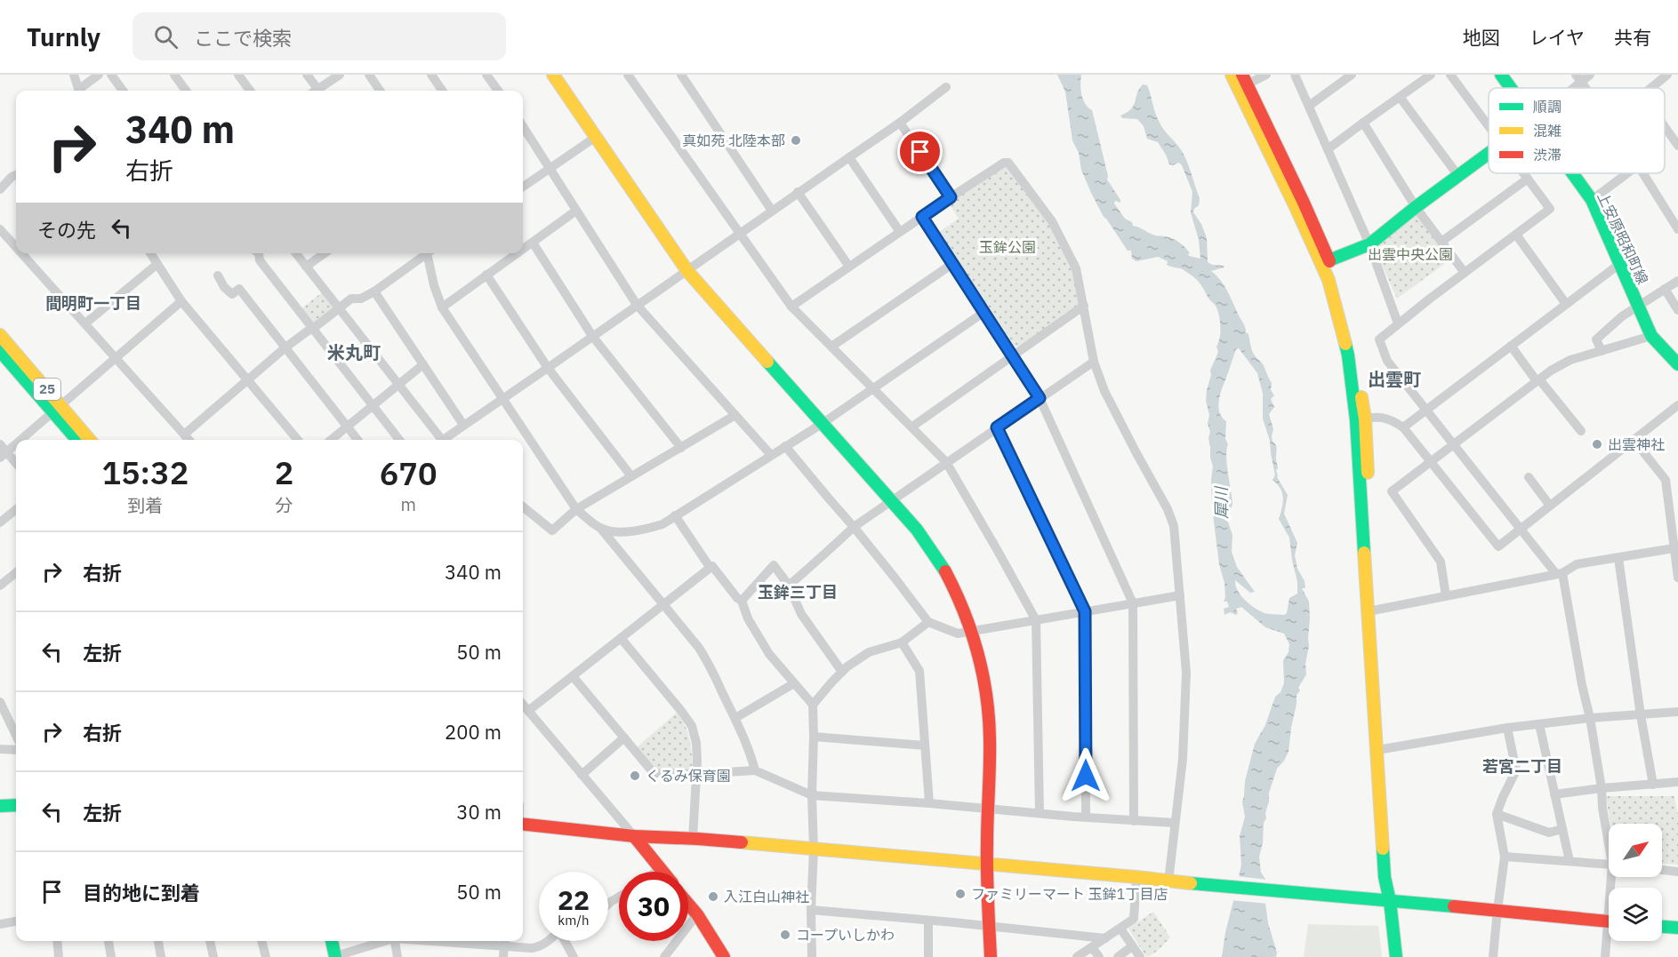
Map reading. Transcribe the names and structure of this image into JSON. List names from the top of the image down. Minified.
{"streets":{"street":["上安原昭和町線","25"]},"districts":["間明町一丁目","米丸町","出雲町","玉鉾三丁目","若宮二丁目"],"water":["犀川"],"parks":["玉鉾公園","出雲中央公園"],"places":["真如苑 北陸本部","出雲神社","くるみ保育園","ファミリーマート 玉鉾1丁目店","入江白山神社","コープいしかわ"],"legend":["順調","混雑","渋滞"],"north":"top right","page":{"header":"Turnly","search":"ここで検索","nav":["地図","レイヤ","共有"],"turn":["340 m","右折"],"then":"その先","eta":["15:32","到着","2","分","670","m"],"list":[{"name":"右折","value":"340 m"},{"name":"左折","value":"50 m"},{"name":"右折","value":"200 m"},{"name":"左折","value":"30 m"},{"name":"目的地に到着","value":"50 m"}],"speed":"22 km/h","limit":"30"}}
